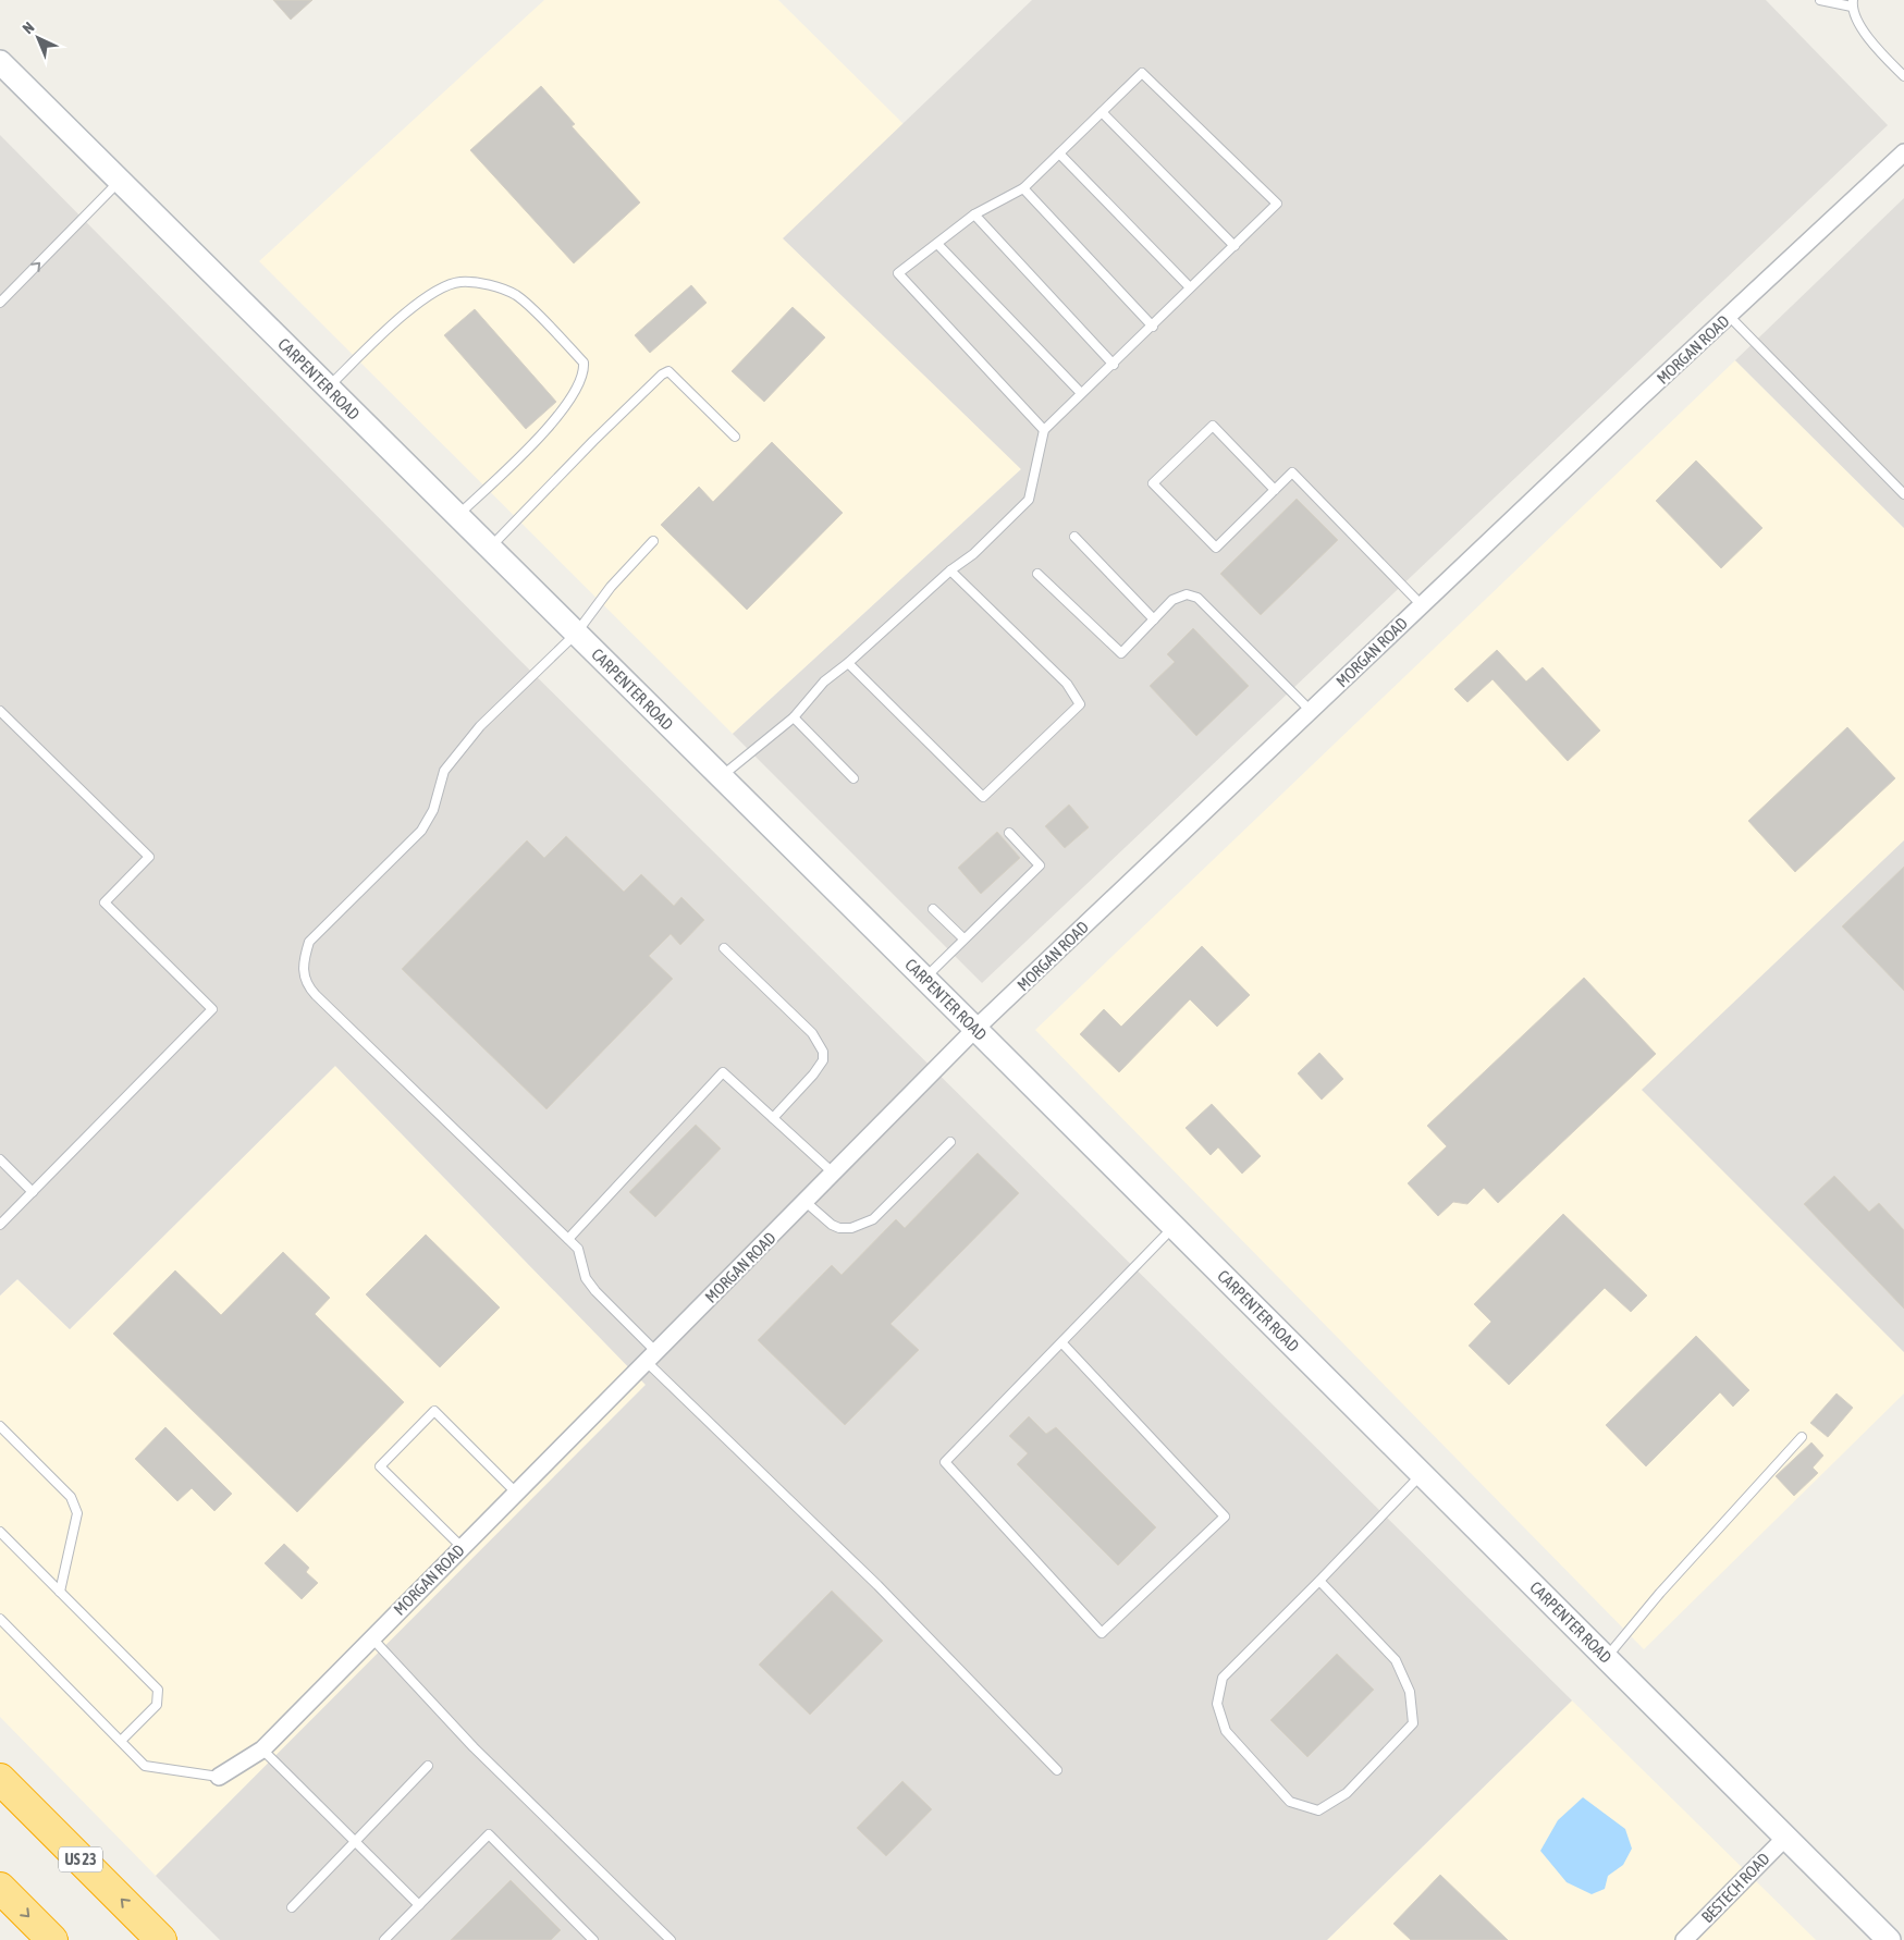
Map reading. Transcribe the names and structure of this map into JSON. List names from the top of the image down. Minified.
{"streets":{"highway":["US 23"],"main road":["CARPENTER ROAD"],"street":["MORGAN ROAD","BESTECH ROAD"]},"crossings":[["MORGAN ROAD","CARPENTER ROAD"],["CARPENTER ROAD","BESTECH ROAD"]],"north":"top left"}
